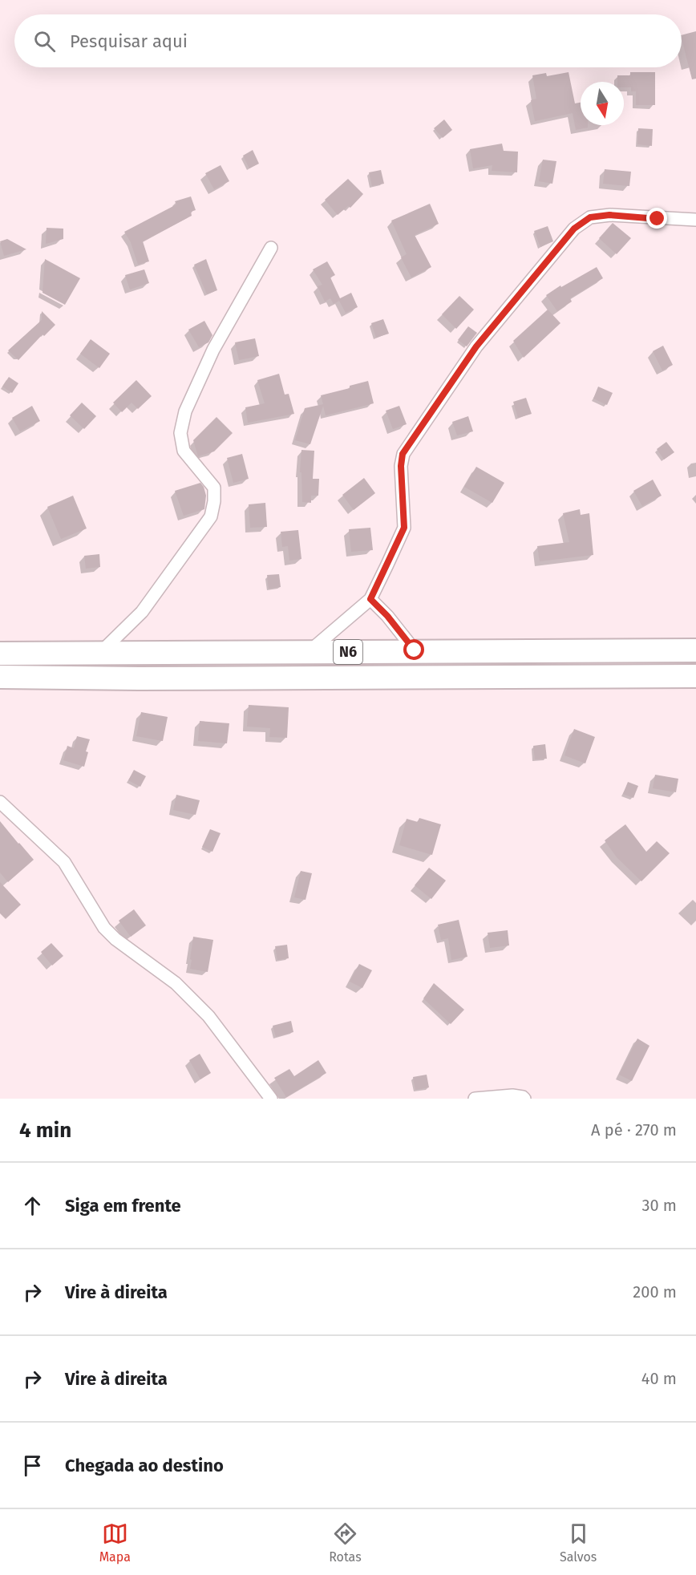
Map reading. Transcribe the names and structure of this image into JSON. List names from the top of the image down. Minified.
{"streets":{"highway":["N6"]},"north":"bottom","page":{"search":"Pesquisar aqui","heading":["4 min","A pé · 270 m"],"list":[["Siga em frente","30 m"],["Vire à direita","200 m"],["Vire à direita","40 m"],"Chegada ao destino"],"nav":["Mapa","Rotas","Salvos"]}}
